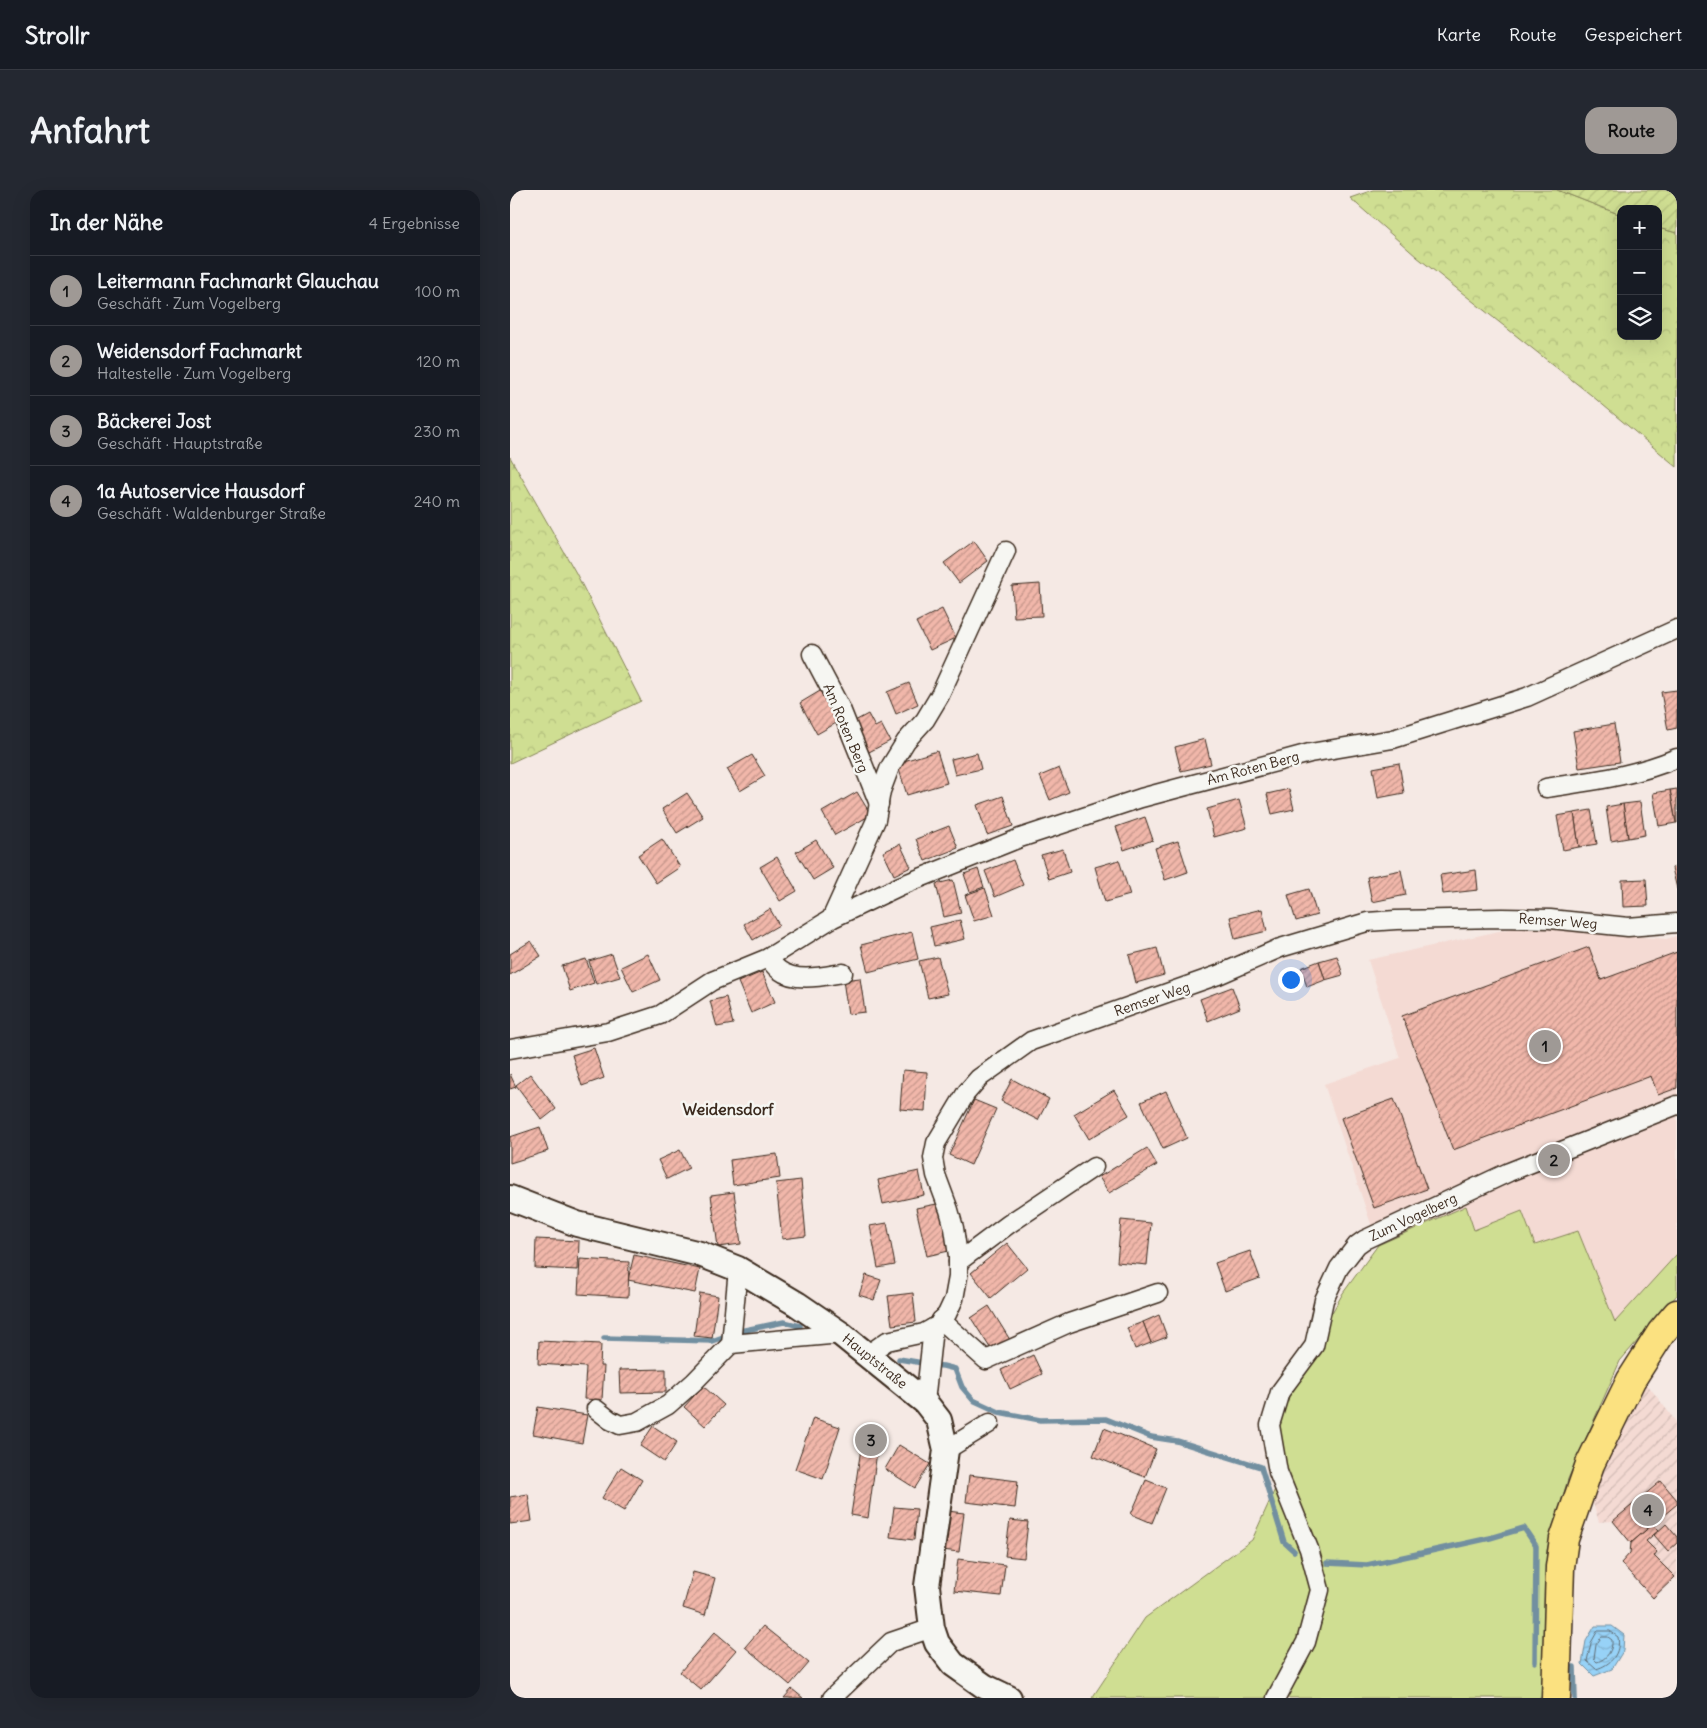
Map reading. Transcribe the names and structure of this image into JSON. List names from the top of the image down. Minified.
{"streets":{"main road":["Hauptstraße"],"street":["Am Roten Berg","Remser Weg","Zum Vogelberg"]},"districts":["Weidensdorf"],"page":{"header":"Strollr","nav":["Karte","Route","Gespeichert"],"buttons":"Route","title":"Anfahrt","heading":["In der Nähe","4 Ergebnisse"],"map_buttons":["+","−"],"list":[{"mark":"1","name":"Leitermann Fachmarkt Glauchau","note":"Geschäft · Zum Vogelberg","value":"100 m"},{"mark":"2","name":"Weidensdorf Fachmarkt","note":"Haltestelle · Zum Vogelberg","value":"120 m"},{"mark":"3","name":"Bäckerei Jost","note":"Geschäft · Hauptstraße","value":"230 m"},{"mark":"4","name":"1a Autoservice Hausdorf","note":"Geschäft · Waldenburger Straße","value":"240 m"}],"pins":["1","2","3","4"]}}
